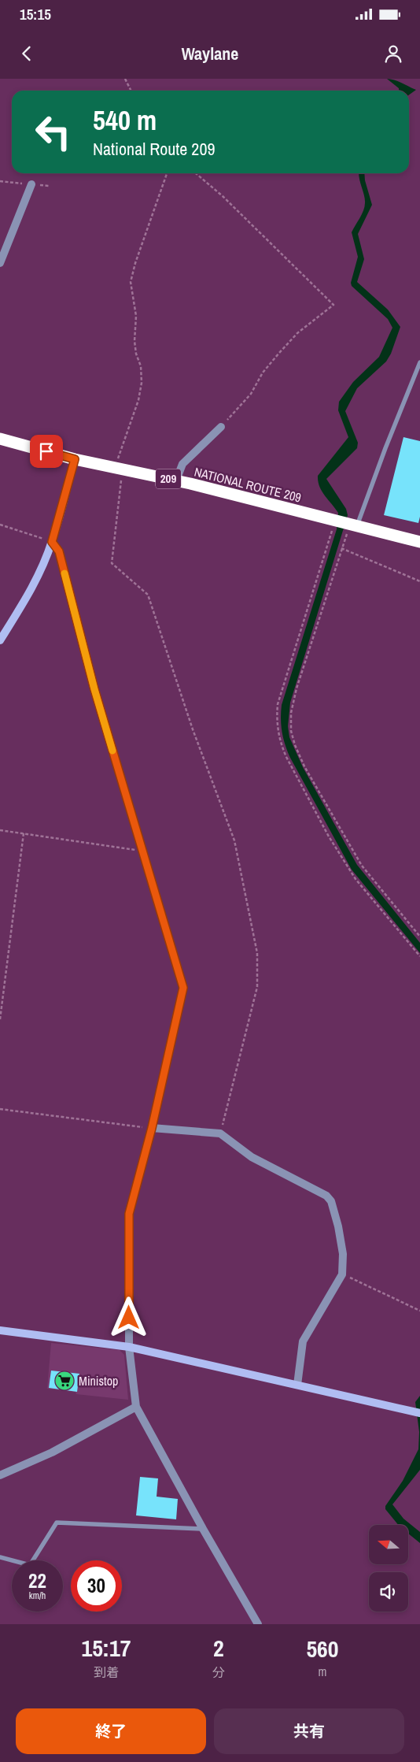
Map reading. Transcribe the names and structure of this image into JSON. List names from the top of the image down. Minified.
{"streets":{"highway":["209","NATIONAL ROUTE 209"]},"places":{"supermarket":["Ministop"]},"north":"left","page":{"status":"15:15","header":"Waylane","turn":["540 m","National Route 209"],"speed":"22 km/h","limit":"30","eta":["15:17","到着","2","分","560","m"],"buttons":["終了","共有"]}}
